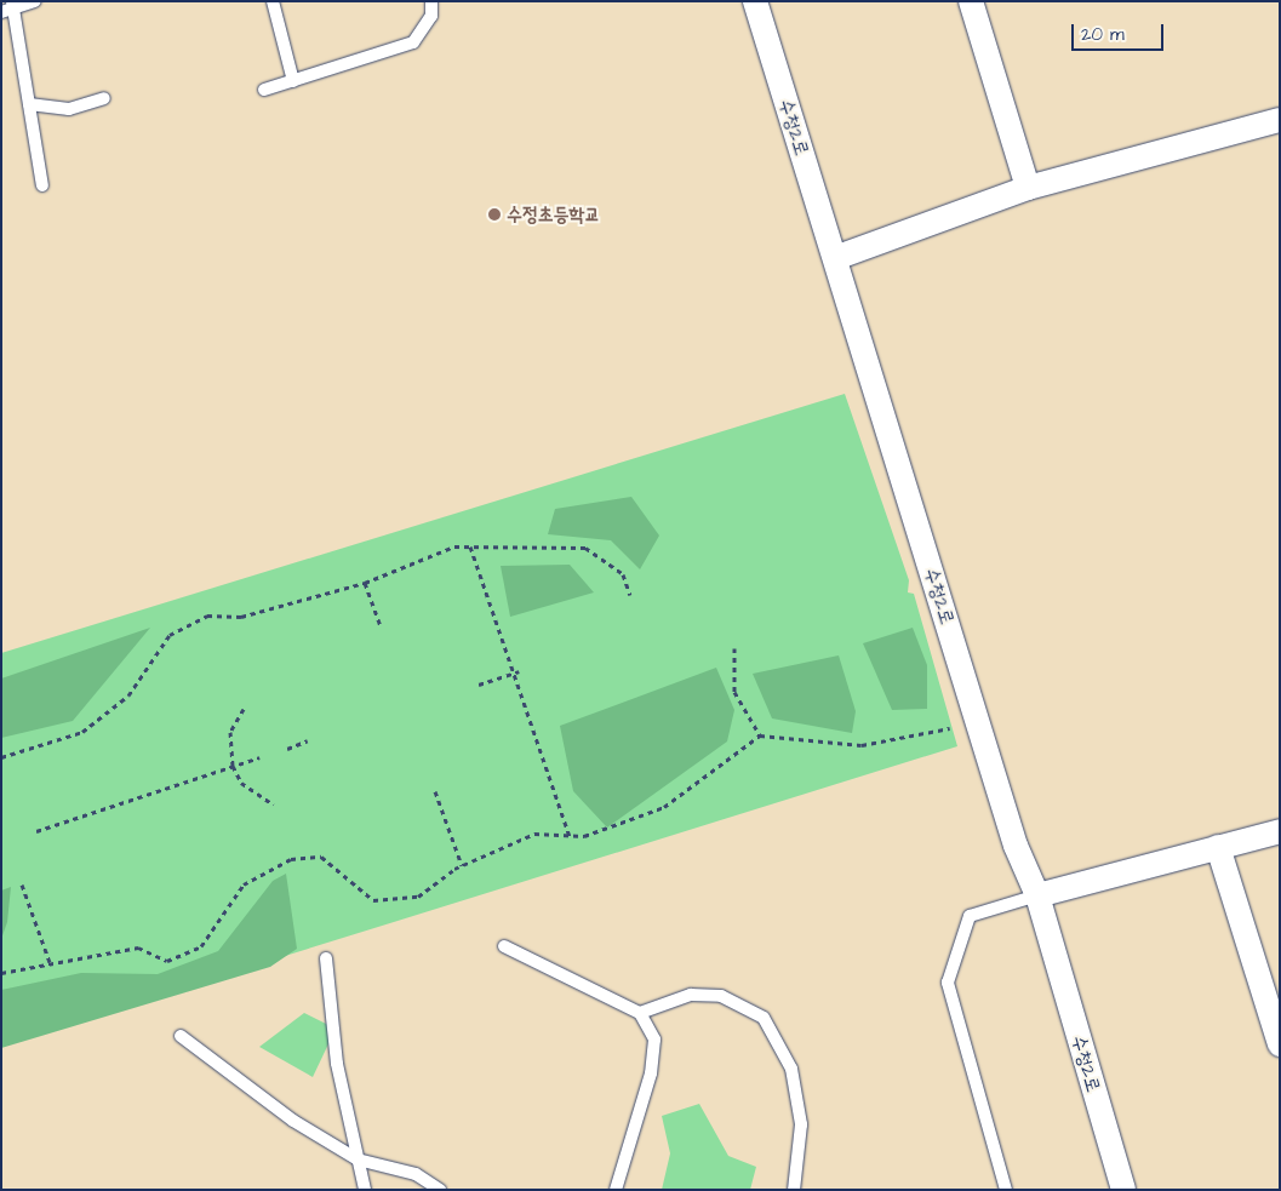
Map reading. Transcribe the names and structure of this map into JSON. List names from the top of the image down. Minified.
{"streets":{"street":["수청2로"]},"places":["수정초등학교"],"scale_bar":"20 m"}
